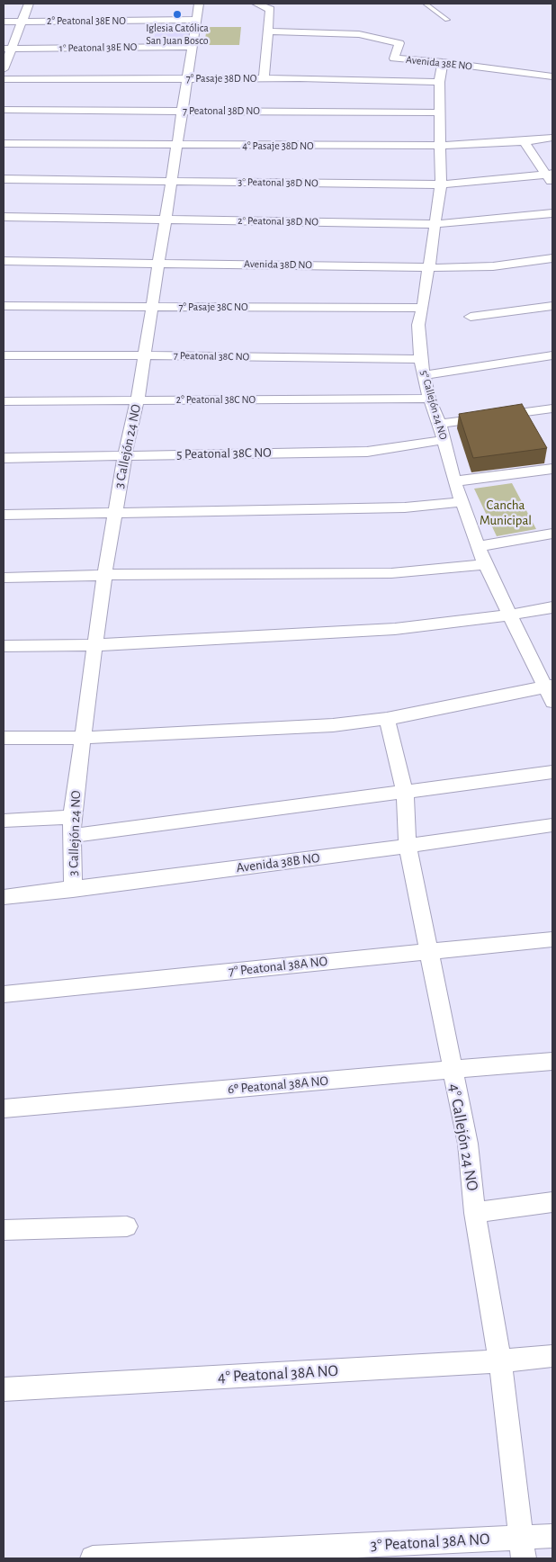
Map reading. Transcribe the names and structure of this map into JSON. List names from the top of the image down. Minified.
{"streets":{"street":["2° Peatonal 38E NO","1° Peatonal 38E NO","Avenida 38E NO","7° Pasaje 38D NO","7 Peatonal 38D NO","4° Pasaje 38D NO","3° Peatonal 38D NO","2° Peatonal 38D NO","Avenida 38D NO","7° Pasaje 38C NO","7 Peatonal 38C NO","2° Peatonal 38C NO","5° Callejón 24 NO","3 Callejón 24 NO","5 Peatonal 38C NO","Avenida 38B NO","7° Peatonal 38A NO","6º Peatonal 38A NO","4° Callejón 24 NO","4° Peatonal 38A NO","3° Peatonal 38A NO"]},"crossings":[["2° Peatonal 38E NO","3 Callejón 24 NO"],["1° Peatonal 38E NO","3 Callejón 24 NO"],["Avenida 38E NO","5° Callejón 24 NO"],["7° Pasaje 38D NO","5° Callejón 24 NO"],["7° Pasaje 38D NO","3 Callejón 24 NO"],["7 Peatonal 38D NO","5° Callejón 24 NO"],["7 Peatonal 38D NO","3 Callejón 24 NO"],["4° Pasaje 38D NO","5° Callejón 24 NO"],["4° Pasaje 38D NO","3 Callejón 24 NO"],["3° Peatonal 38D NO","5° Callejón 24 NO"],["3° Peatonal 38D NO","3 Callejón 24 NO"],["2° Peatonal 38D NO","5° Callejón 24 NO"],["2° Peatonal 38D NO","3 Callejón 24 NO"],["Avenida 38D NO","5° Callejón 24 NO"],["Avenida 38D NO","3 Callejón 24 NO"],["7° Pasaje 38C NO","5° Callejón 24 NO"],["7° Pasaje 38C NO","3 Callejón 24 NO"],["7 Peatonal 38C NO","5° Callejón 24 NO"],["7 Peatonal 38C NO","3 Callejón 24 NO"],["2° Peatonal 38C NO","5° Callejón 24 NO"],["2° Peatonal 38C NO","3 Callejón 24 NO"],["5° Callejón 24 NO","5 Peatonal 38C NO"],["3 Callejón 24 NO","5 Peatonal 38C NO"],["3 Callejón 24 NO","Avenida 38B NO"],["Avenida 38B NO","4° Callejón 24 NO"],["7° Peatonal 38A NO","4° Callejón 24 NO"],["6º Peatonal 38A NO","4° Callejón 24 NO"],["4° Callejón 24 NO","4° Peatonal 38A NO"],["4° Callejón 24 NO","3° Peatonal 38A NO"]],"parks":["Cancha Municipal"],"places":["Iglesia Católica San Juan Bosco"]}
